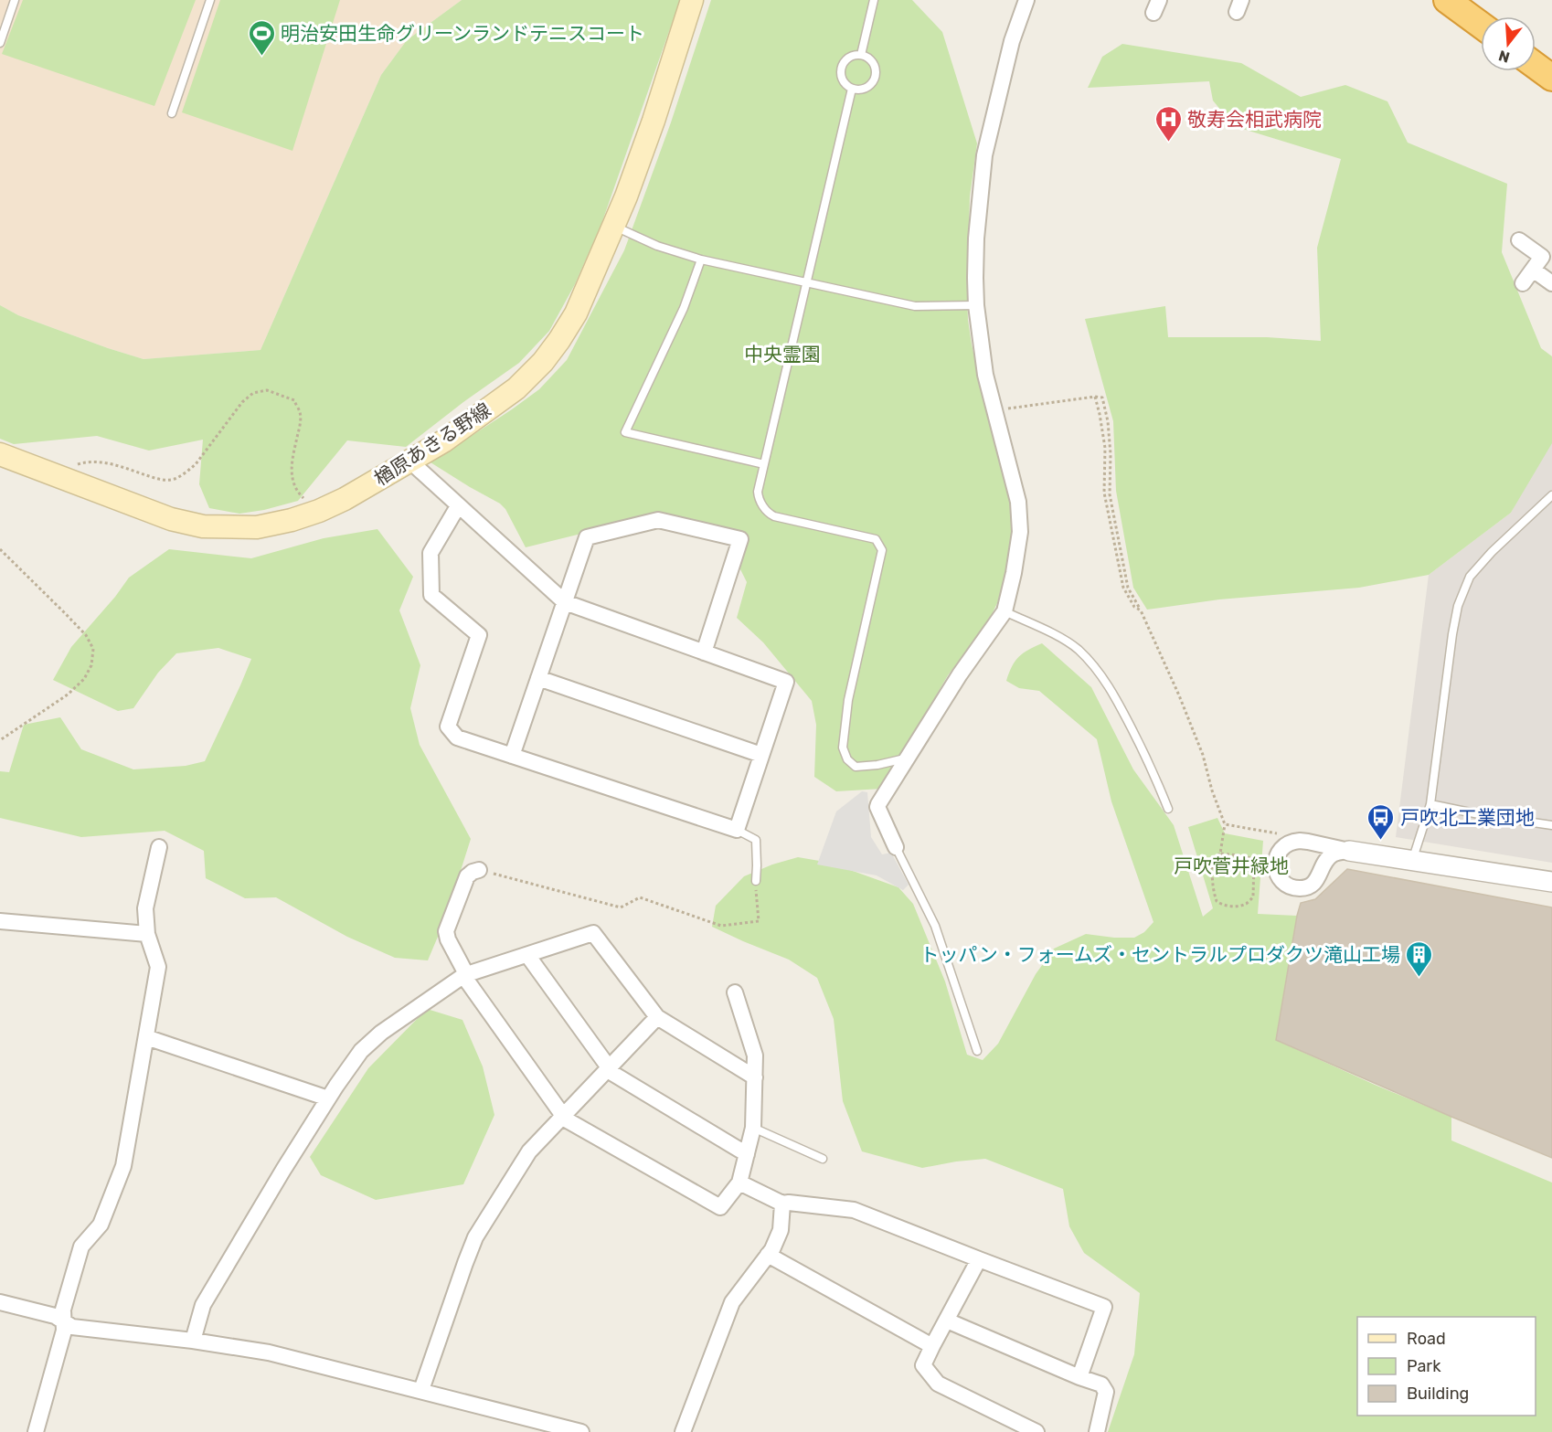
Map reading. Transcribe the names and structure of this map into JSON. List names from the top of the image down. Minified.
{"streets":{"main road":["楢原あきる野線"]},"parks":["中央霊園","戸吹菅井緑地"],"places":{"sports":["明治安田生命グリーンランドテニスコート"],"hospital":["敬寿会相武病院"],"bus stop":["戸吹北工業団地"],"building":["トッパン・フォームズ・セントラルプロダクツ滝山工場"]},"legend":["Road","Park","Building"],"north":"bottom"}
